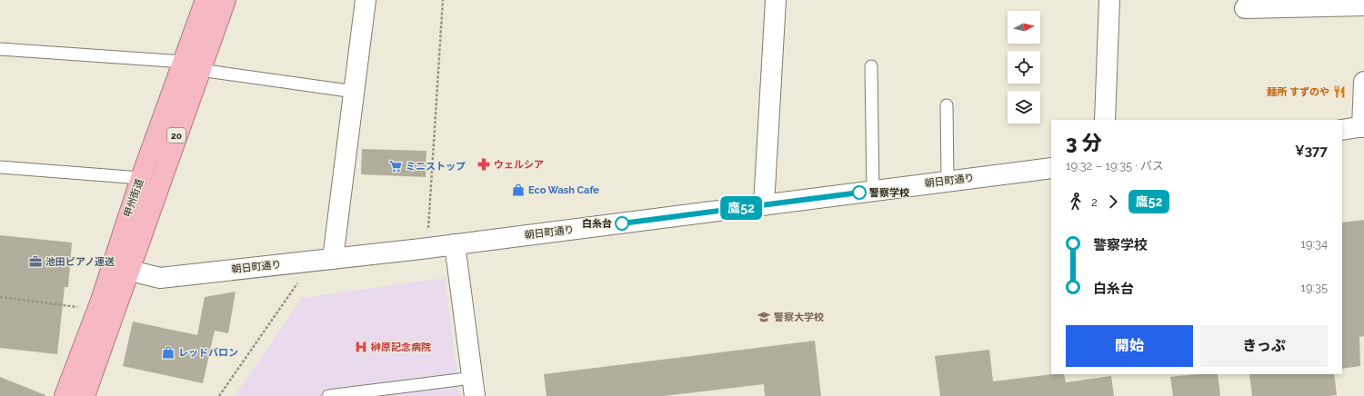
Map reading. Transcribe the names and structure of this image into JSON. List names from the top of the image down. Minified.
{"streets":{"highway":["20","甲州街道"],"street":["朝日町通り"]},"crossings":[["朝日町通り","甲州街道"]],"places":{"restaurant":["麺所 すずのや"],"pharmacy":["ウェルシア"],"supermarket":["ミニストップ"],"shop":["Eco Wash Cafe","レッドバロン"],"other":["警察学校","白糸台"],"office":["池田ピアノ運送"],"school or university":["警察大学校"],"hospital":["榊原記念病院"]},"lines":["bus line 鷹52"],"north":"right","page":{"on_map":"鷹52","heading":["3 分","19:32 – 19:35 · バス","¥377"],"legs":["2","鷹52"],"list":[{"name":"警察学校","value":"19:34"},{"name":"白糸台","value":"19:35"}],"buttons":["開始","きっぷ"]}}
